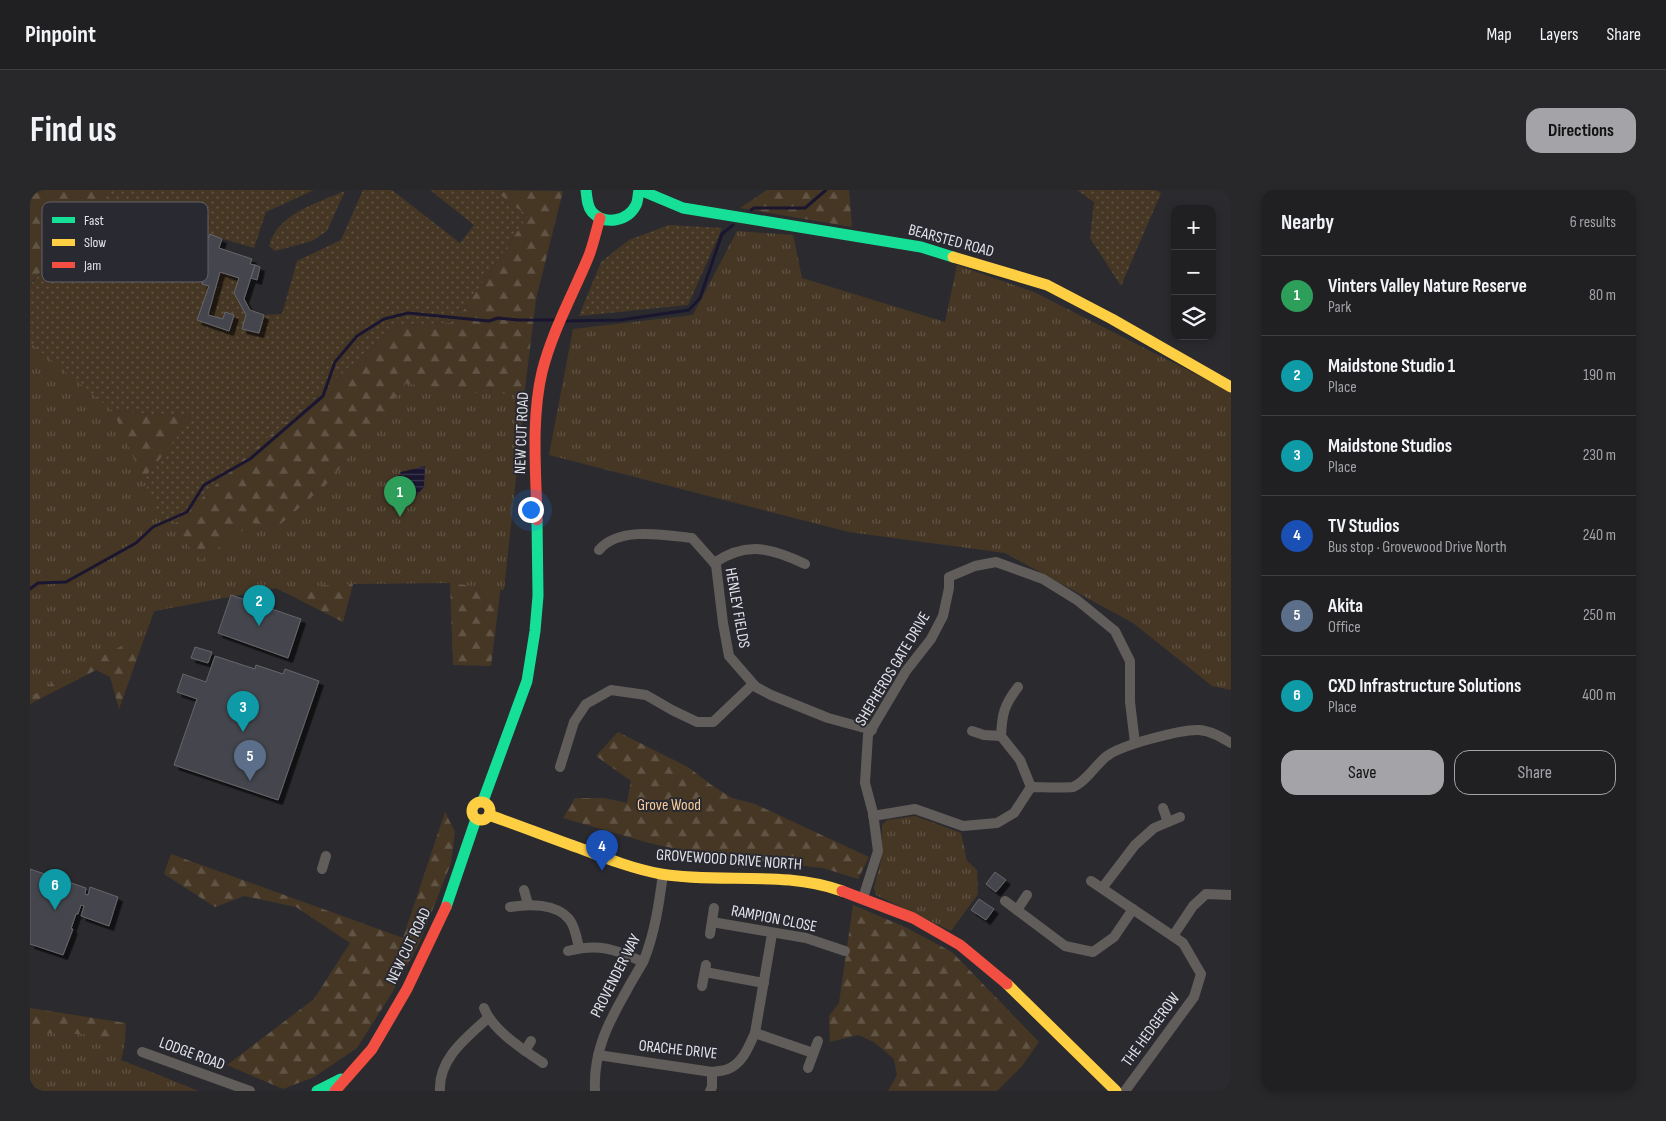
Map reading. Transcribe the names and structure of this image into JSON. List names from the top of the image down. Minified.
{"streets":{"street":["BEARSTED ROAD","NEW CUT ROAD","HENLEY FIELDS","SHEPHERDS GATE DRIVE","GROVEWOOD DRIVE NORTH","RAMPION CLOSE","PROVENDER WAY","THE HEDGEROW","ORACHE DRIVE","LODGE ROAD"]},"crossings":[["NEW CUT ROAD","GROVEWOOD DRIVE NORTH"],["HENLEY FIELDS","SHEPHERDS GATE DRIVE"],["SHEPHERDS GATE DRIVE","GROVEWOOD DRIVE NORTH"],["GROVEWOOD DRIVE NORTH","PROVENDER WAY"],["RAMPION CLOSE","ORACHE DRIVE"],["PROVENDER WAY","ORACHE DRIVE"]],"parks":["Grove Wood"],"legend":["Fast","Slow","Jam"],"page":{"header":"Pinpoint","nav":["Map","Layers","Share"],"buttons":["Directions",["Save","Share"]],"title":"Find us","heading":["Nearby","6 results"],"map_buttons":["+","−"],"list":[{"mark":"1","name":"Vinters Valley Nature Reserve","note":"Park","value":"80 m"},{"mark":"2","name":"Maidstone Studio 1","note":"Place","value":"190 m"},{"mark":"3","name":"Maidstone Studios","note":"Place","value":"230 m"},{"mark":"4","name":"TV Studios","note":"Bus stop · Grovewood Drive North","value":"240 m"},{"mark":"5","name":"Akita","note":"Office","value":"250 m"},{"mark":"6","name":"CXD Infrastructure Solutions","note":"Place","value":"400 m"}],"pins":["1","2","3","5","4","6"]}}
